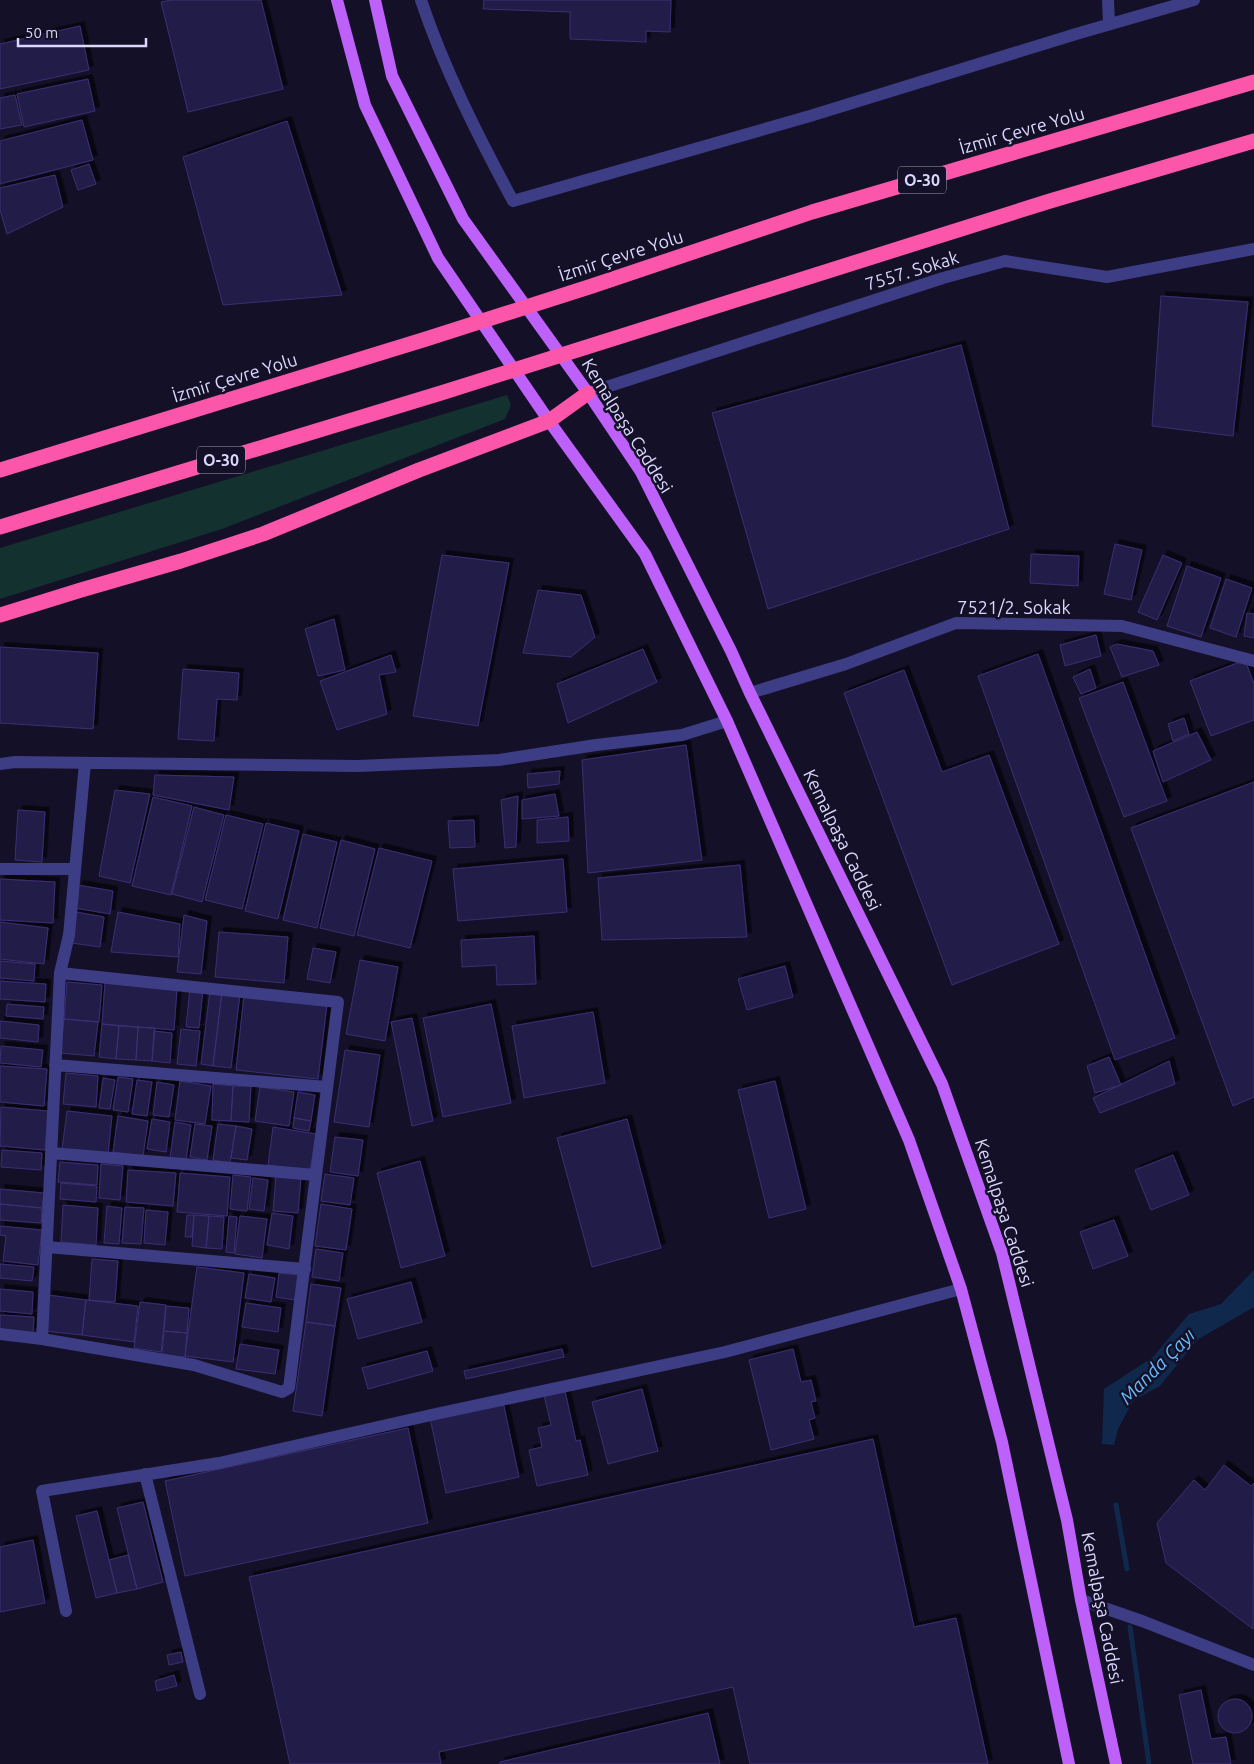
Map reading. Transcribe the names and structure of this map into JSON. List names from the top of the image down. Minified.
{"streets":{"highway":["İzmir Çevre Yolu","O-30"],"main road":["Kemalpaşa Caddesi"],"street":["7557. Sokak","7521/2. Sokak"]},"crossings":[["7557. Sokak","Kemalpaşa Caddesi"],["Kemalpaşa Caddesi","7521/2. Sokak"]],"water":["Manda Çayı"],"scale_bar":"50 m"}
